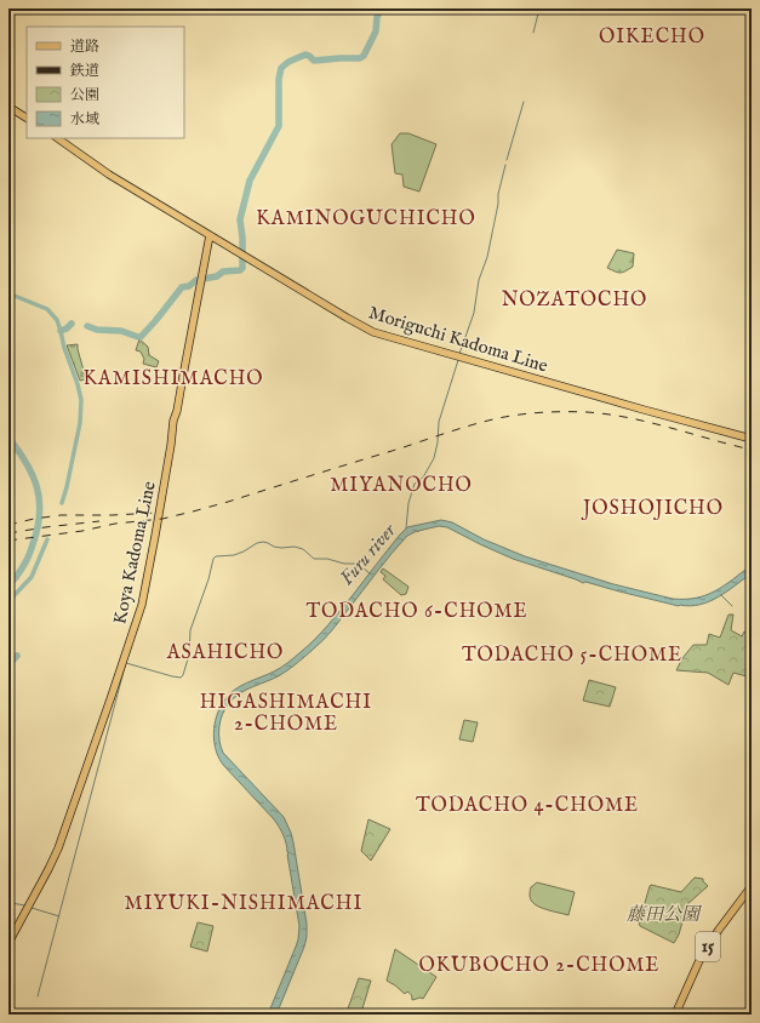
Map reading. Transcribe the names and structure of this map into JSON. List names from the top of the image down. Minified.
{"streets":{"main road":["Moriguchi Kadoma Line","Koya Kadoma Line","15"]},"crossings":[["Moriguchi Kadoma Line","Koya Kadoma Line"]],"districts":["OIKECHO","KAMINOGUCHICHO","NOZATOCHO","KAMISHIMACHO","MIYANOCHO","JOSHOJICHO","TODACHO 6-CHOME","ASAHICHO","TODACHO 5-CHOME","HIGASHIMACHI 2-CHOME","TODACHO 4-CHOME","MIYUKI-NISHIMACHI","OKUBOCHO 2-CHOME"],"water":["Furu river"],"parks":["藤田公園"],"legend":["道路","鉄道","公園","水域"]}
